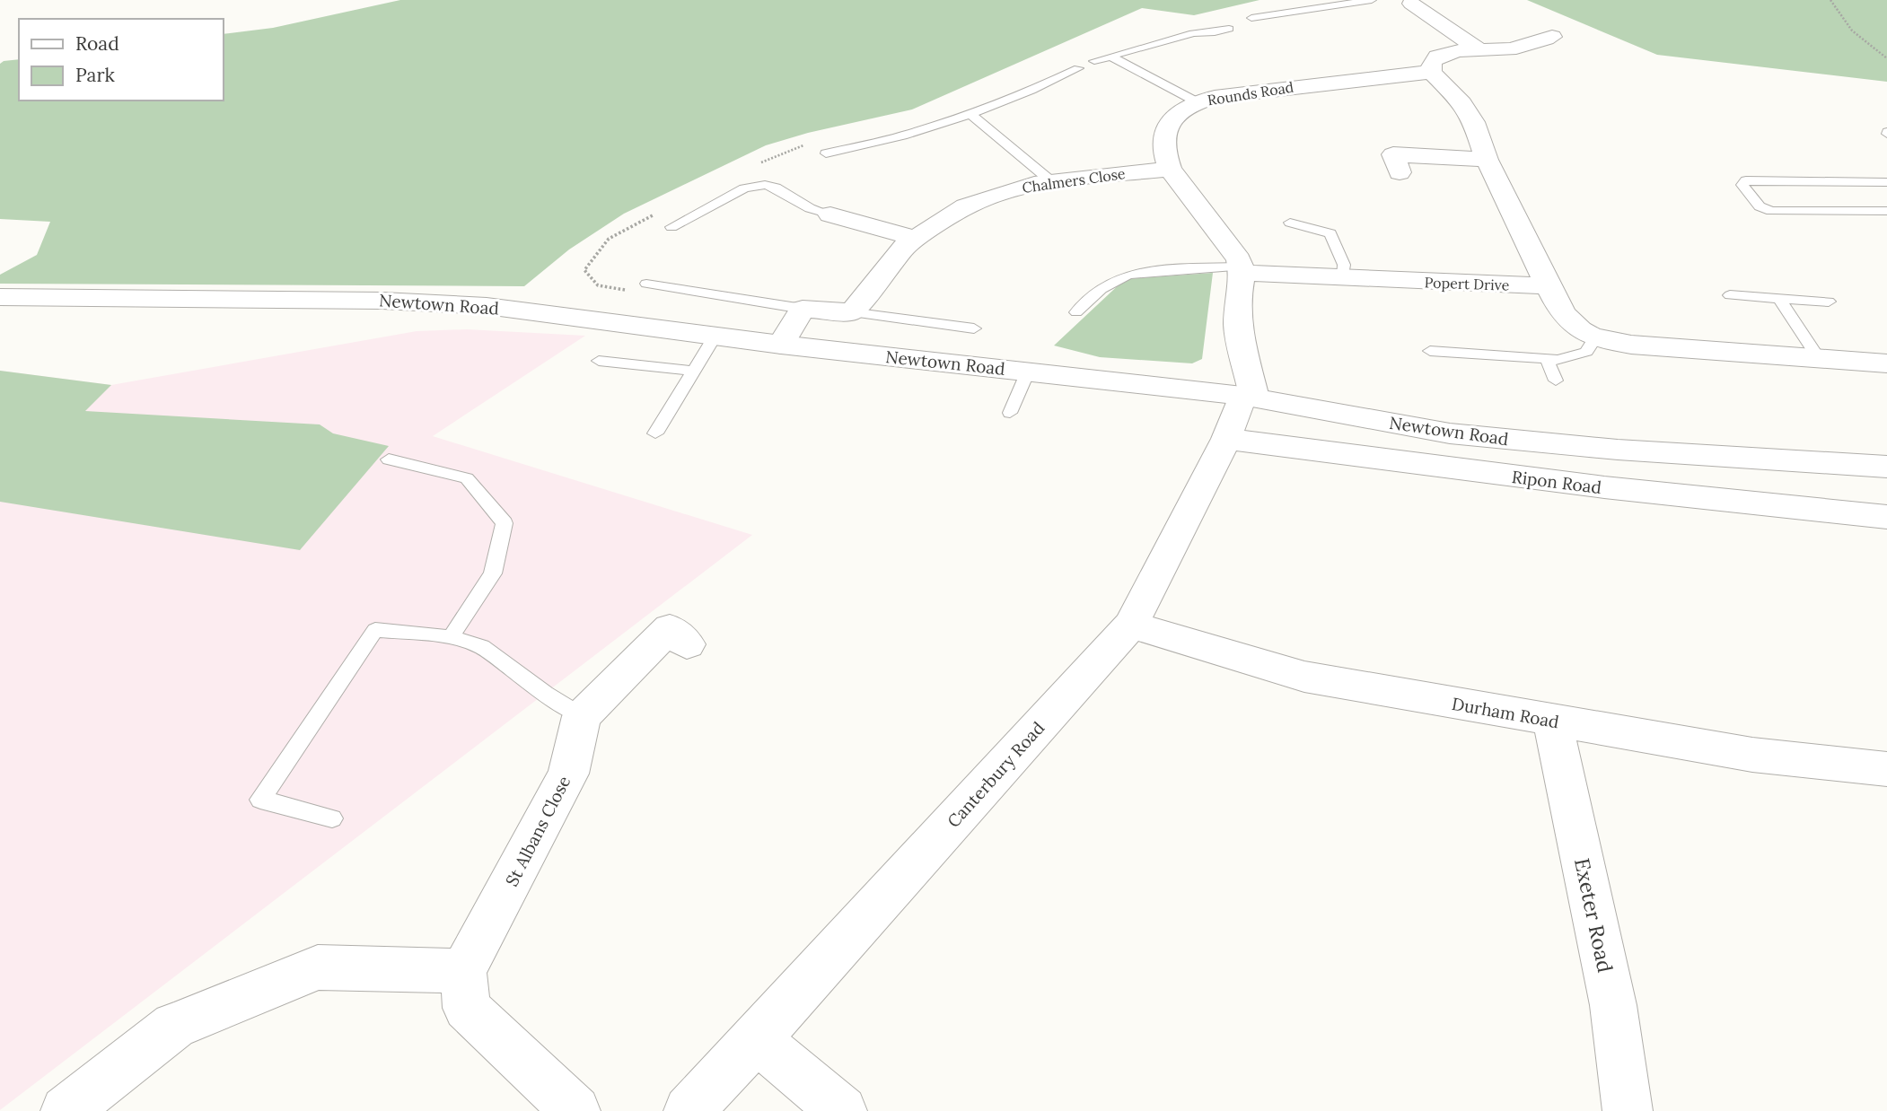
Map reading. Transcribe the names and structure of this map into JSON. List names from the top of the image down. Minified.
{"streets":{"street":["Rounds Road","Chalmers Close","Popert Drive","Newtown Road","Ripon Road","Durham Road","Canterbury Road","St Albans Close","Exeter Road"]},"crossings":[["Rounds Road","Chalmers Close"],["Rounds Road","Popert Drive"],["Newtown Road","Canterbury Road"],["Ripon Road","Canterbury Road"],["Durham Road","Canterbury Road"],["Durham Road","Exeter Road"]],"legend":["Road","Park"]}
